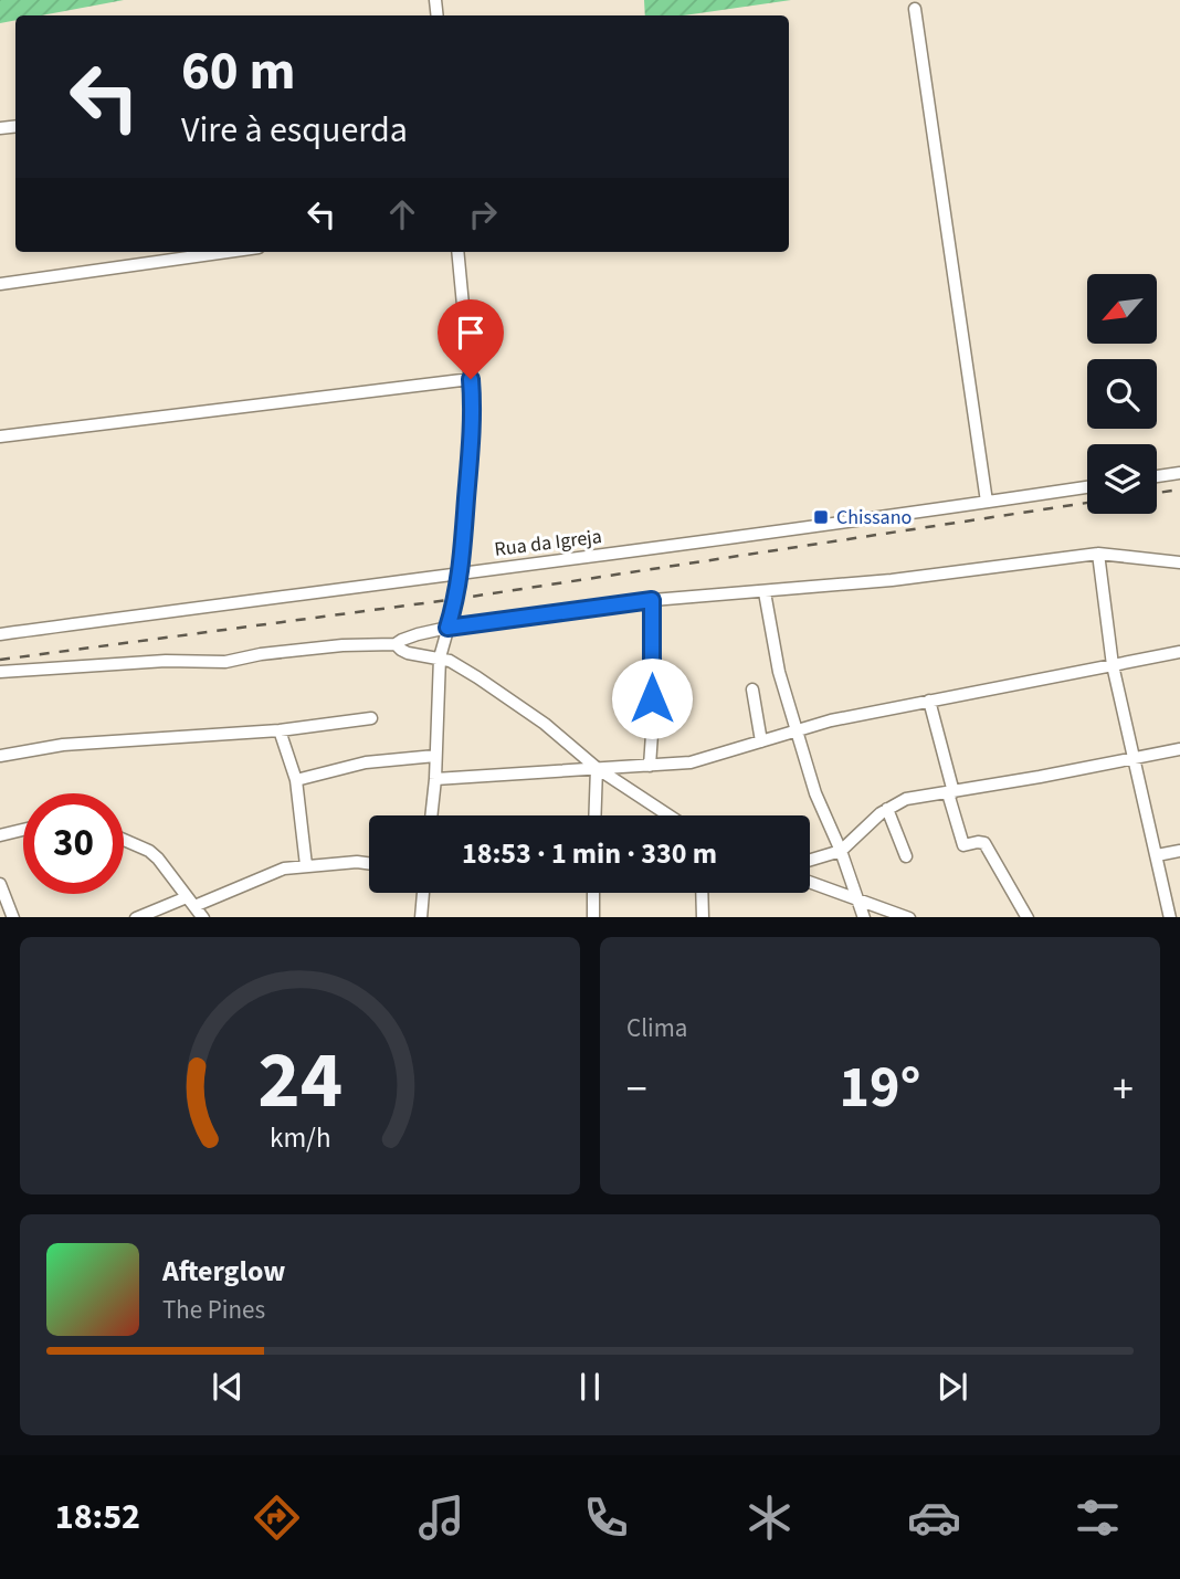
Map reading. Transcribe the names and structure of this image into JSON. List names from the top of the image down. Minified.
{"streets":{"street":["Rua da Igreja"]},"places":{"transit":["Chissano"]},"north":"bottom left","page":{"turn":["60 m","Vire à esquerda"],"limit":"30","trip":"18:53 · 1 min · 330 m","tile":"Clima","heat":["−","19°","+"],"song":["Afterglow","The Pines"],"tabs":"18:52","gauge":["24","km/h"]}}
